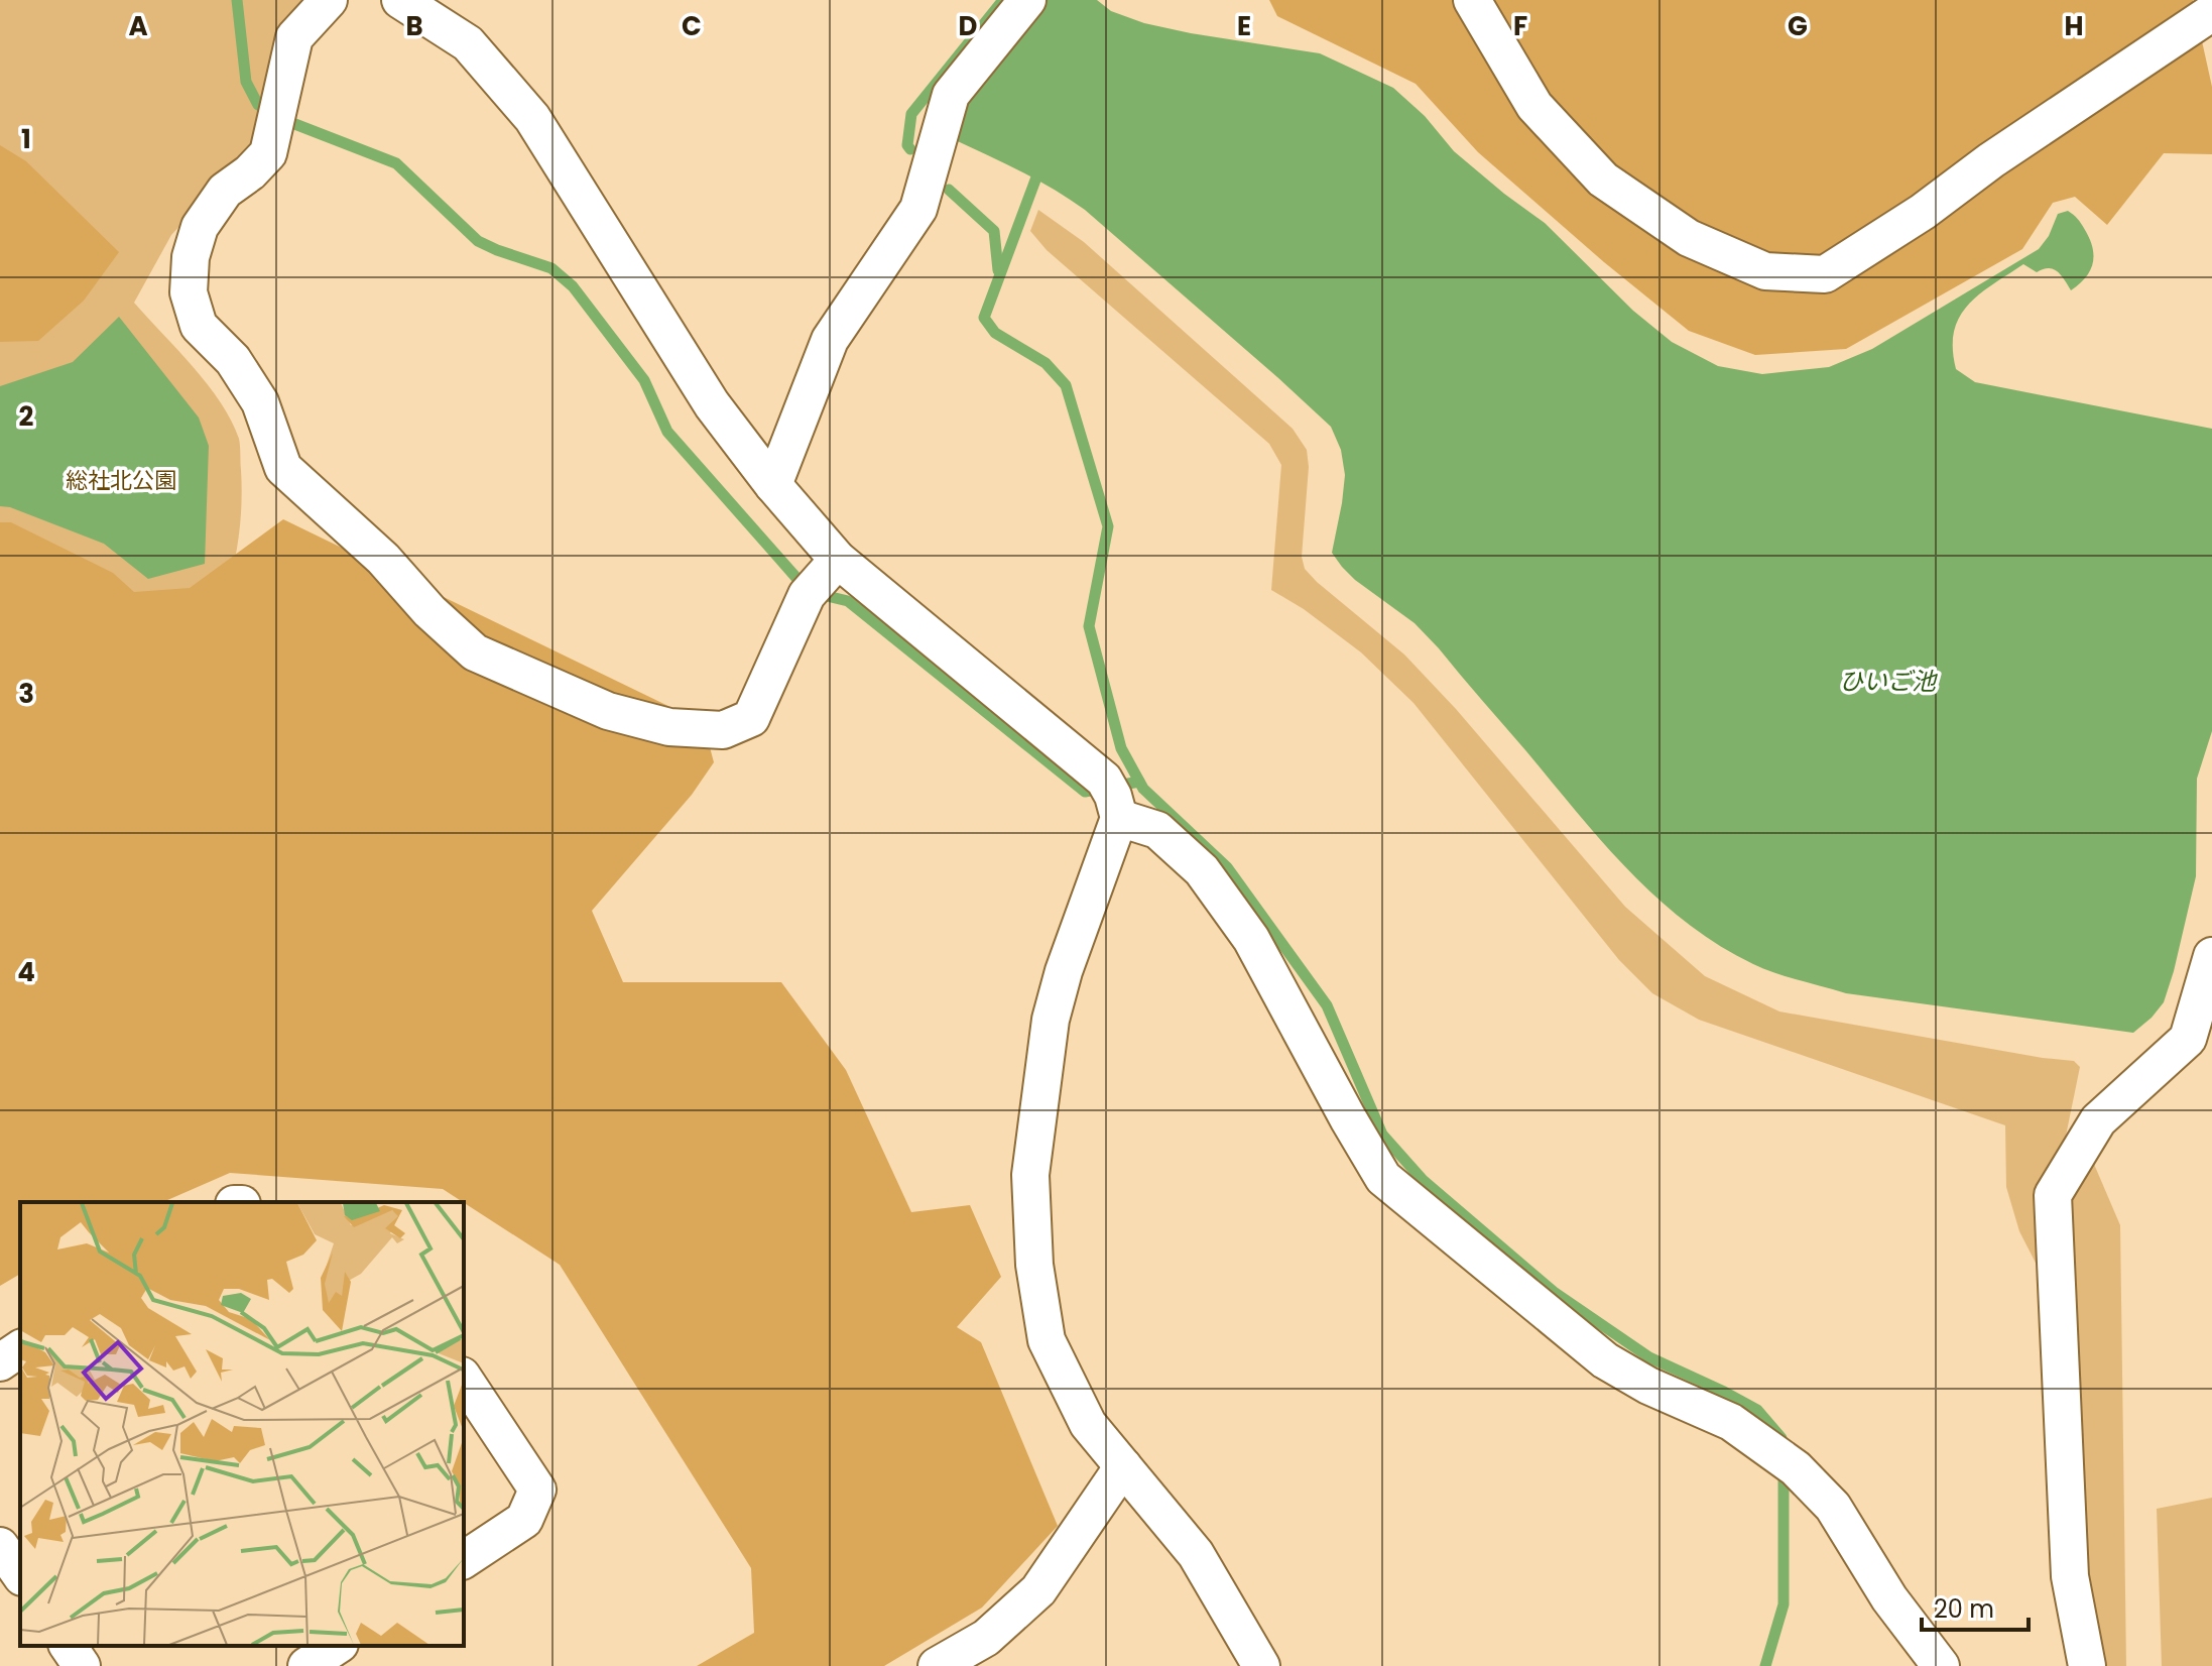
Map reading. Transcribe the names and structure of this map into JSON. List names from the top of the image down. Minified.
{"water":["ひいご池"],"parks":["総社北公園"],"scale_bar":"20 m","grid":{"columns":["A","B","C","D","E","F","G","H"],"rows":["1","2","3","4"]}}
